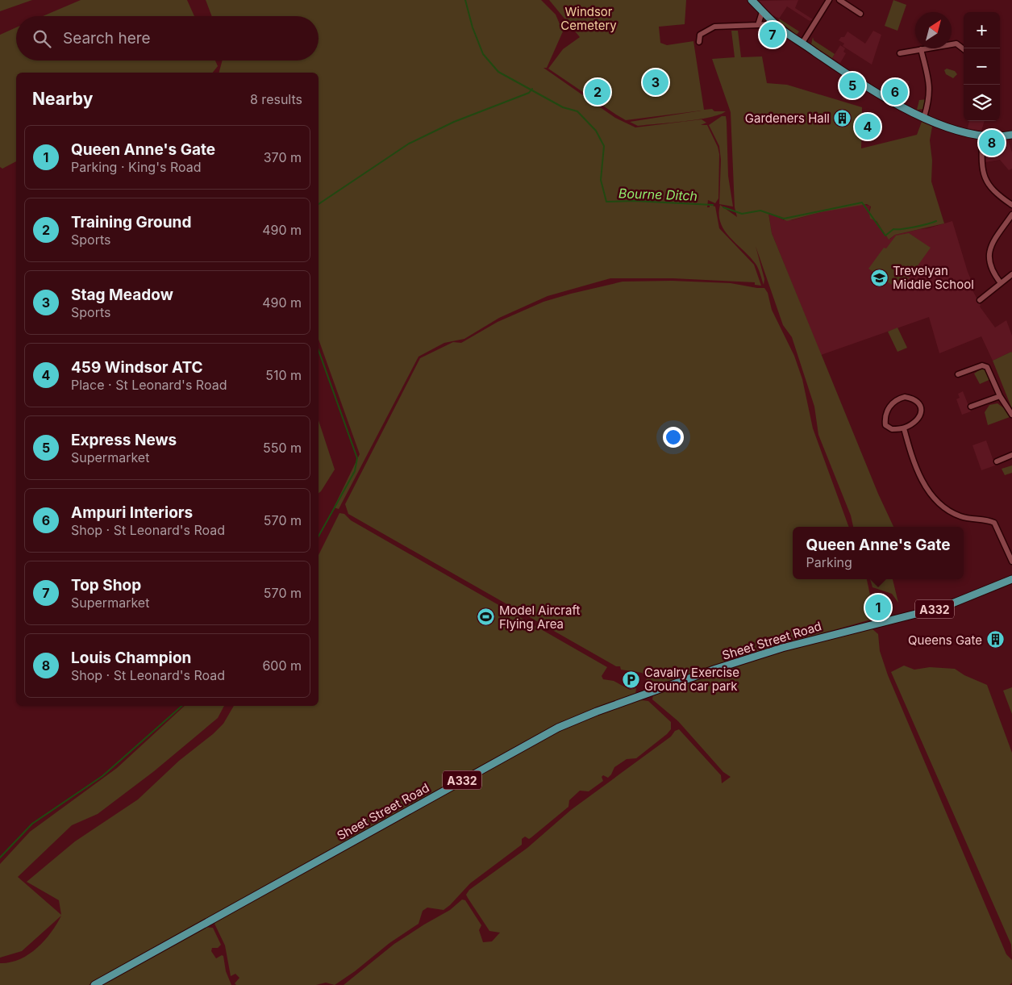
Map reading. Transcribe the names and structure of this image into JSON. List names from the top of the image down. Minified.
{"streets":{"main road":["A332","Sheet Street Road"]},"water":["Bourne Ditch"],"parks":["Windsor Cemetery"],"places":{"building":["Gardeners Hall","Queens Gate"],"school or university":["Trevelyan Middle School"],"sports":["Model Aircraft Flying Area"],"parking":["Cavalry Exercise Ground car park"]},"north":"top right","page":{"map_buttons":["+","−"],"search":"Search here","pins":["7","3","5","2","6","4","8","1"],"heading":["Nearby","8 results"],"list":[{"mark":"1","name":"Queen Anne's Gate","note":"Parking · King's Road","value":"370 m"},{"mark":"2","name":"Training Ground","note":"Sports","value":"490 m"},{"mark":"3","name":"Stag Meadow","note":"Sports","value":"490 m"},{"mark":"4","name":"459 Windsor ATC","note":"Place · St Leonard's Road","value":"510 m"},{"mark":"5","name":"Express News","note":"Supermarket","value":"550 m"},{"mark":"6","name":"Ampuri Interiors","note":"Shop · St Leonard's Road","value":"570 m"},{"mark":"7","name":"Top Shop","note":"Supermarket","value":"570 m"},{"mark":"8","name":"Louis Champion","note":"Shop · St Leonard's Road","value":"600 m"}],"popup":["Queen Anne's Gate","Parking"]}}
